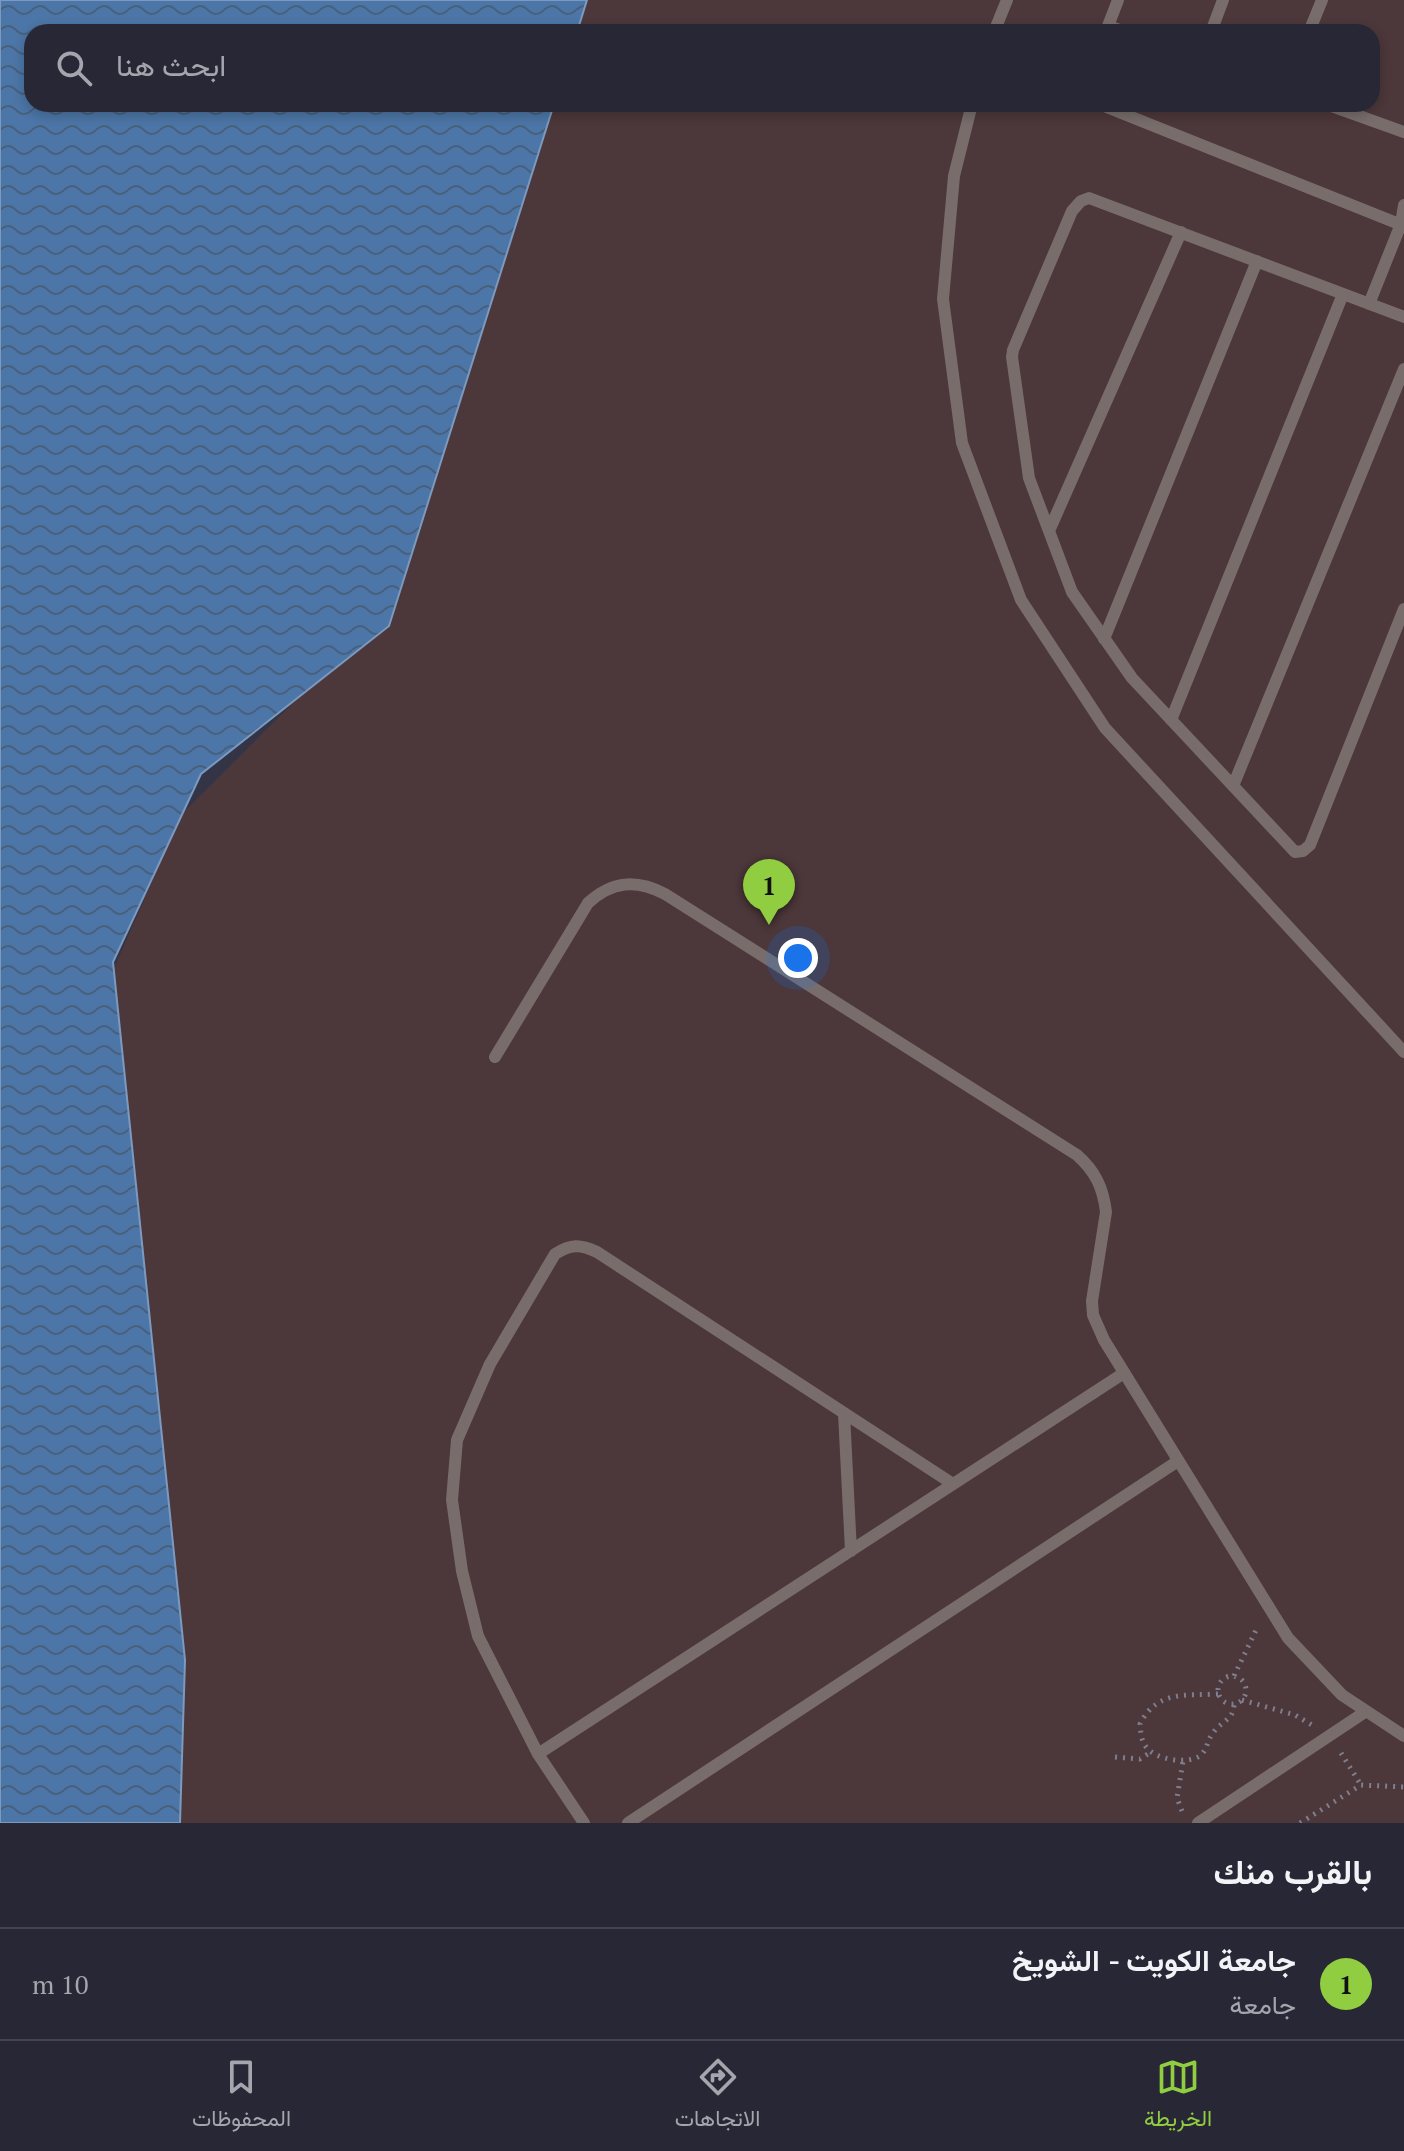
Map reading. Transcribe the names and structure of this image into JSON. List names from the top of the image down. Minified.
{"page":{"search":"ابحث هنا","pins":"1","heading":"بالقرب منك","list":[{"mark":"1","name":"جامعة الكويت - الشويخ","note":"جامعة","value":"10 m"}],"nav":["الخريطة","الاتجاهات","المحفوظات"]}}
